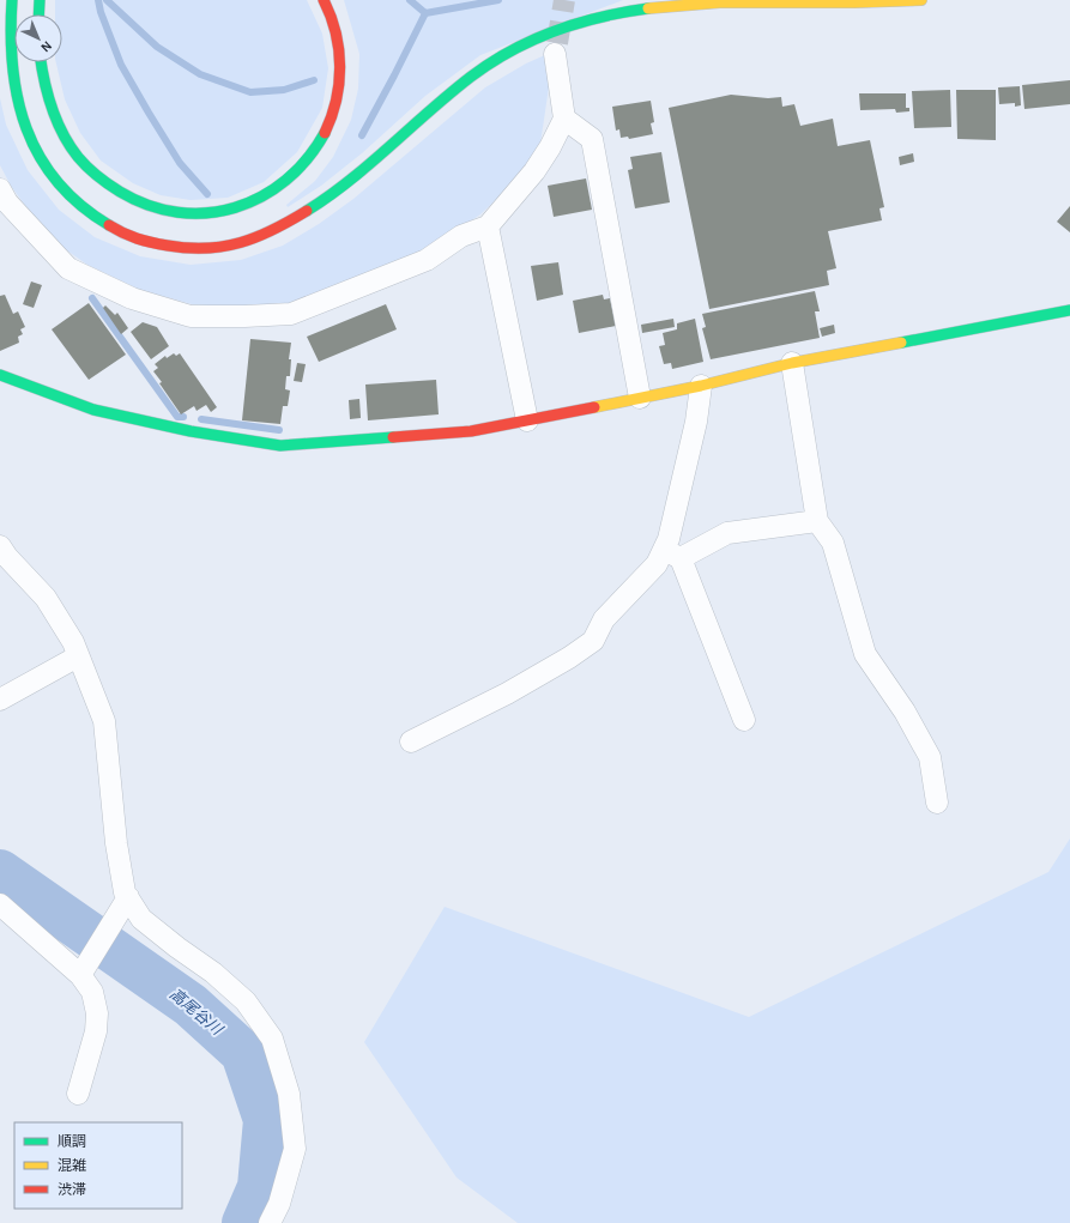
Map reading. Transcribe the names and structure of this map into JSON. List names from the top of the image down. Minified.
{"water":["高尾谷川"],"legend":["順調","混雑","渋滞"],"north":"bottom right"}
